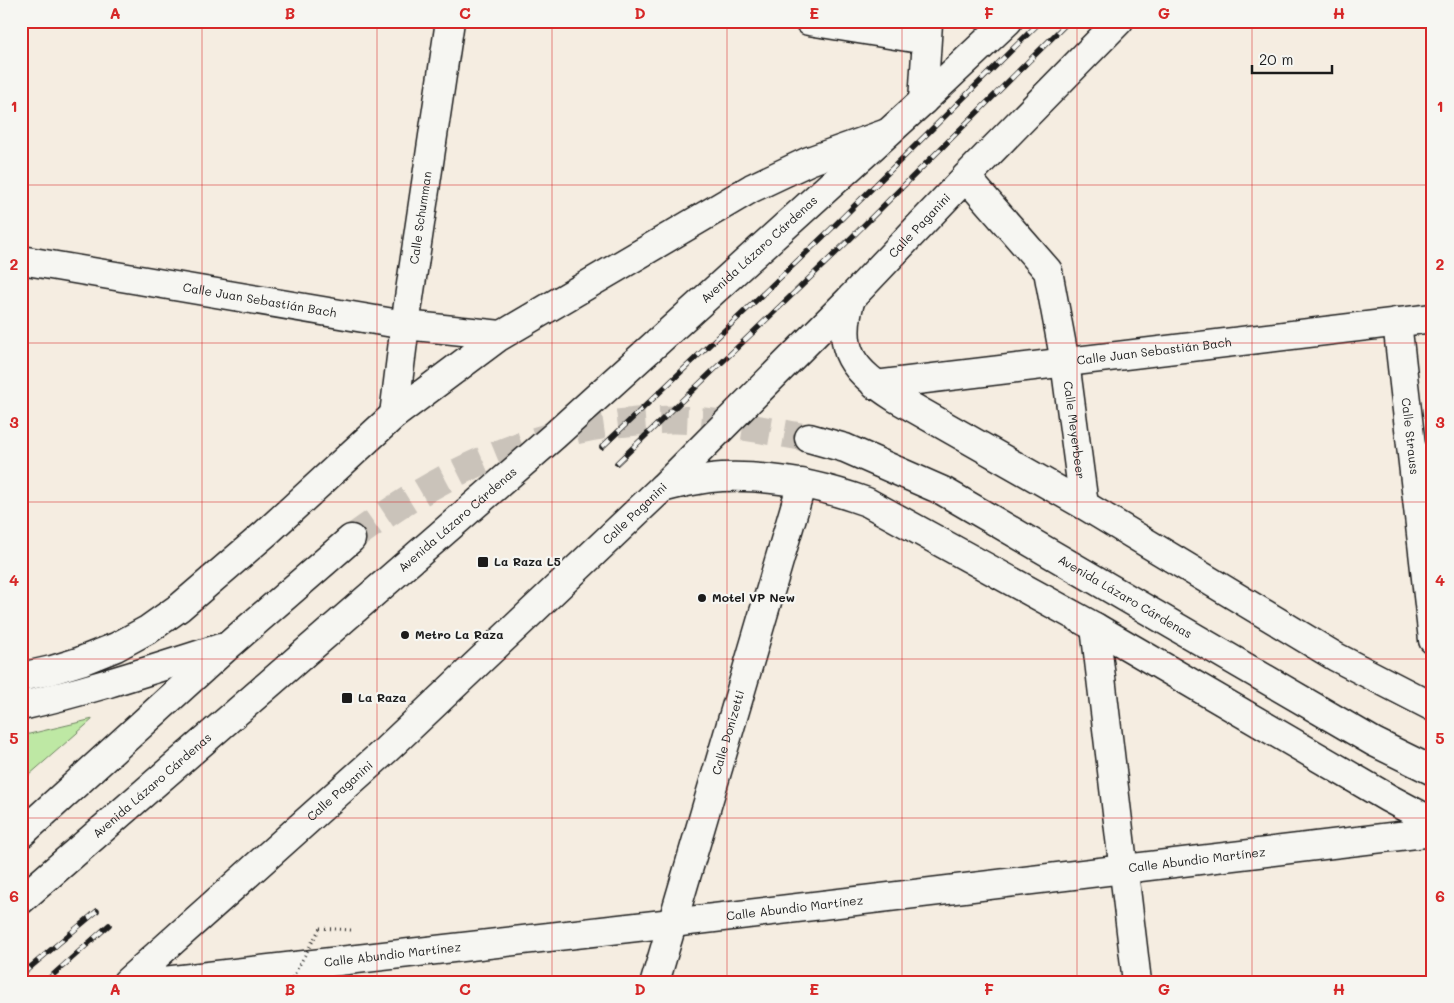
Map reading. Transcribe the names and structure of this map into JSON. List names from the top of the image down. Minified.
{"streets":{"main road":["Calle Schumman","Calle Paganini","Avenida Lázaro Cárdenas","Calle Juan Sebastián Bach","Calle Meyerbeer","Calle Strauss","Calle Donizetti","Calle Abundio Martínez"]},"crossings":[["Calle Schumman","Calle Juan Sebastián Bach"],["Calle Paganini","Calle Meyerbeer"],["Calle Juan Sebastián Bach","Calle Meyerbeer"],["Calle Juan Sebastián Bach","Calle Strauss"],["Calle Donizetti","Calle Abundio Martínez"]],"places":{"transit":["La Raza L5","La Raza"],"other":["Motel VP New","Metro La Raza"]},"scale_bar":"20 m","grid":{"columns":["A","B","C","D","E","F","G","H"],"rows":["1","2","3","4","5","6"]}}
